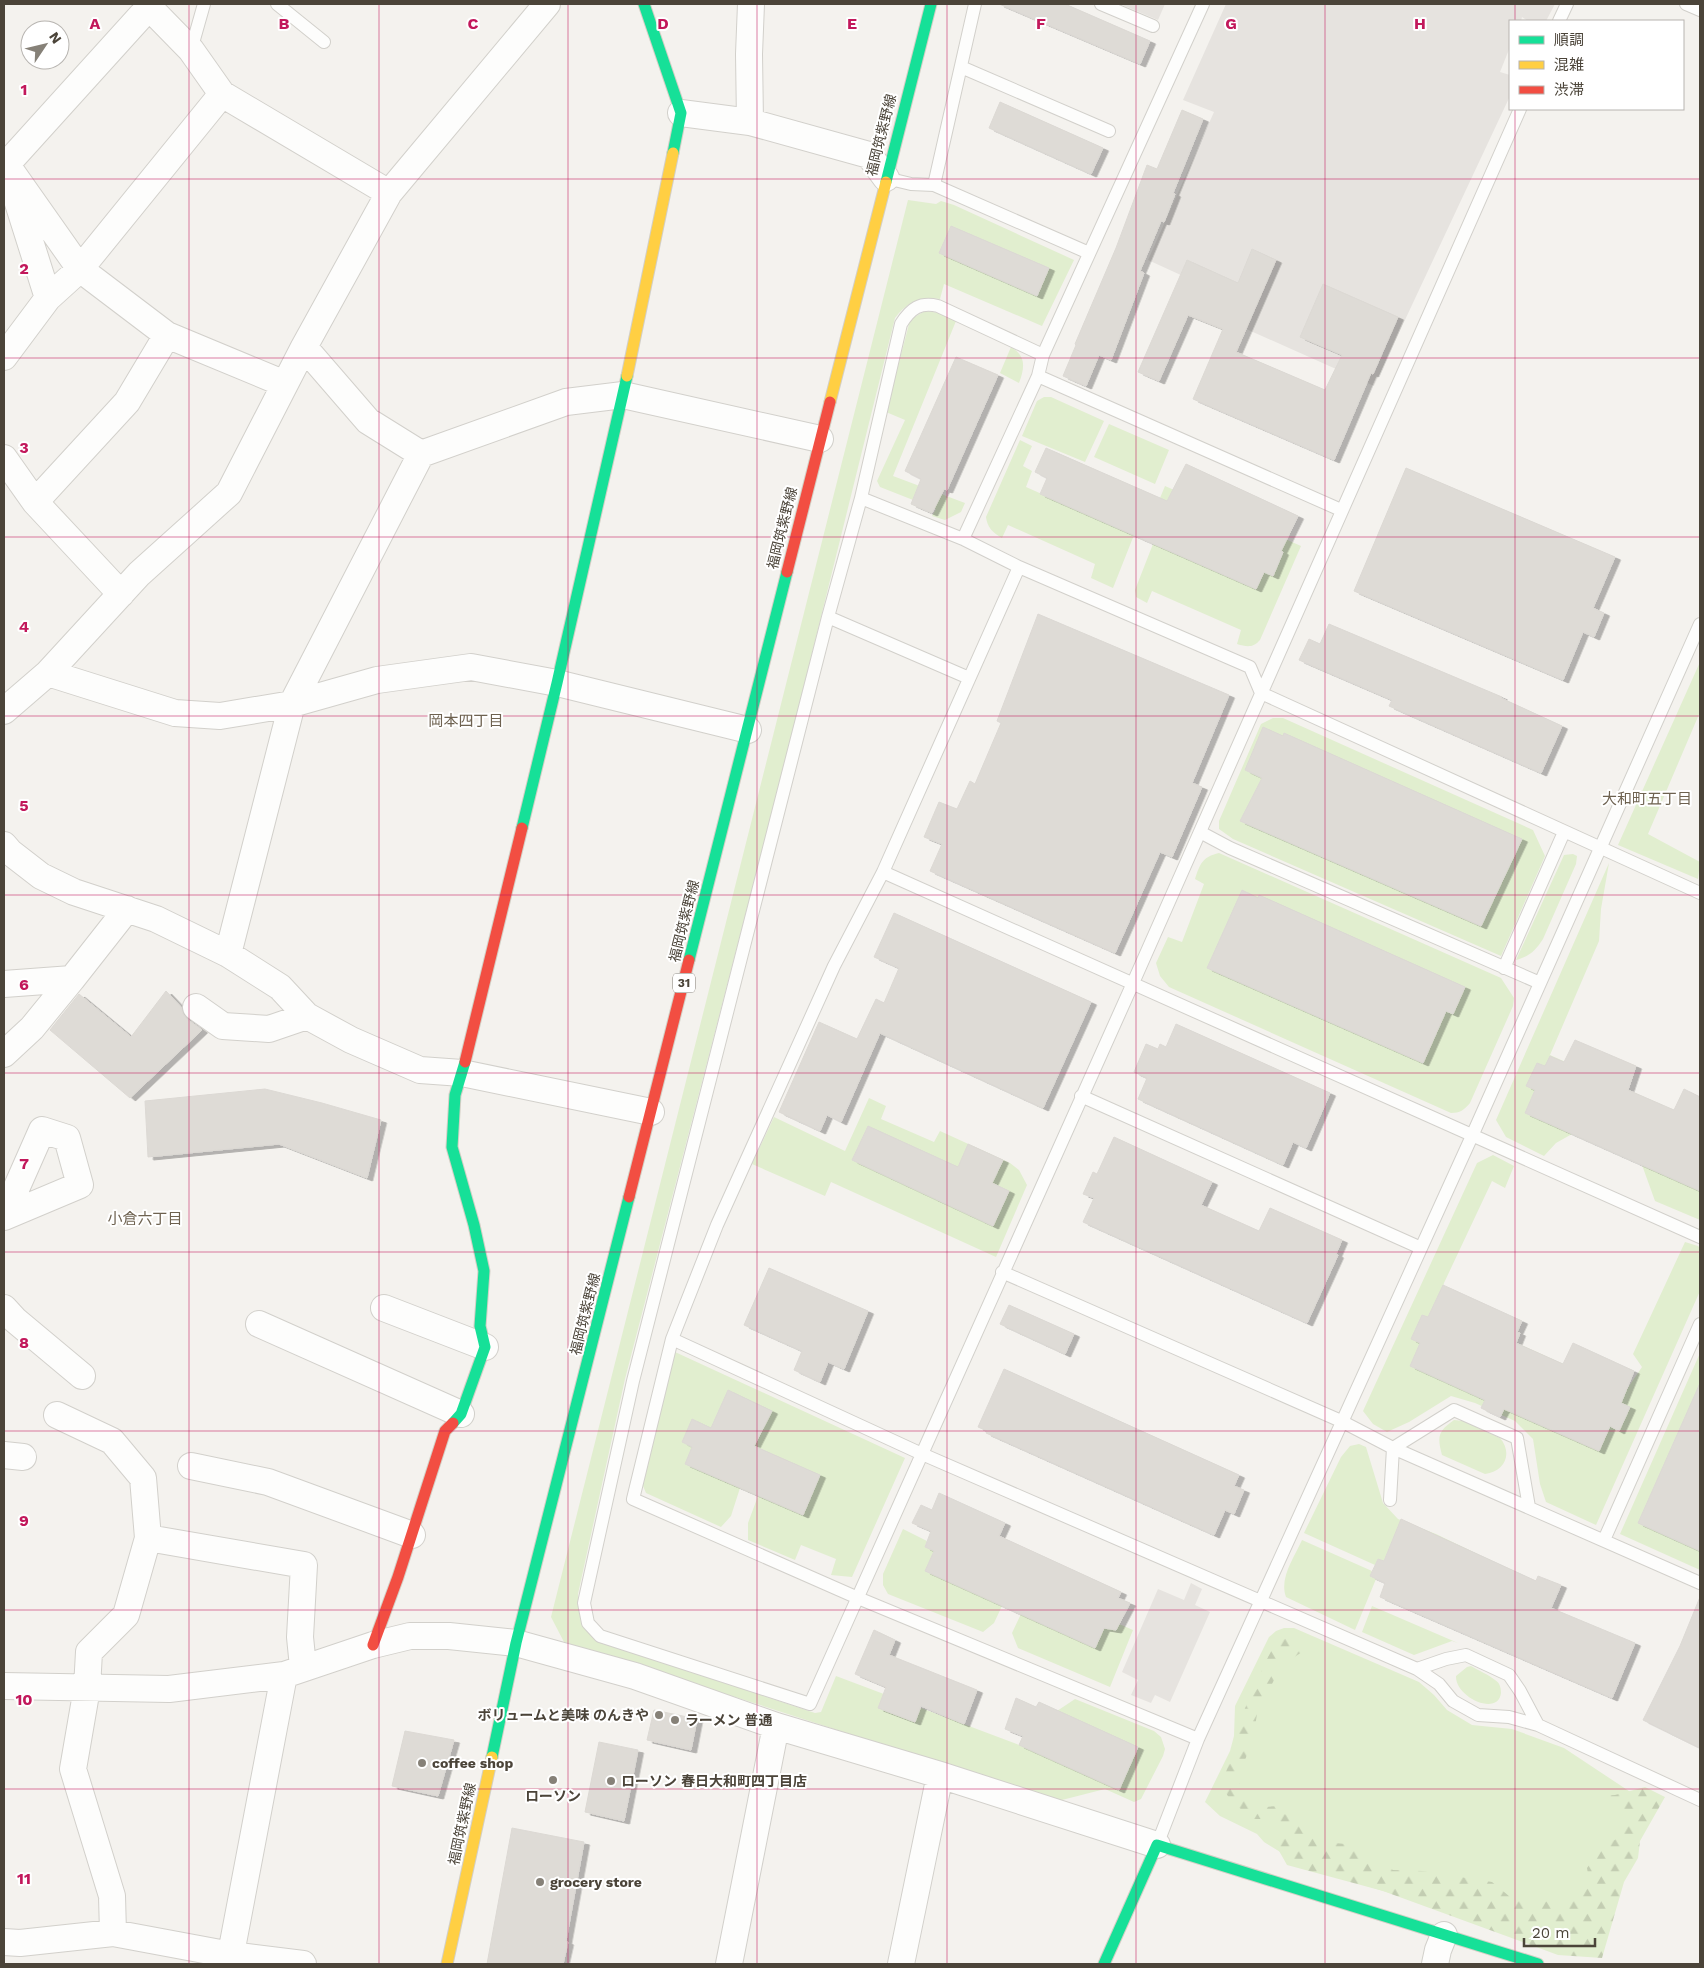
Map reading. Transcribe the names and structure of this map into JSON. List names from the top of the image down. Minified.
{"streets":{"street":["福岡筑紫野線","31"]},"districts":["岡本四丁目","大和町五丁目","小倉六丁目"],"places":["ボリュームと美味 のんきや","ラーメン 普通","coffee shop","ローソン","ローソン 春日大和町四丁目店","grocery store"],"legend":["順調","混雑","渋滞"],"scale_bar":"20 m","north":"top right","grid":{"columns":["A","B","C","D","E","F","G","H"],"rows":["1","2","3","4","5","6","7","8","9","10","11"]}}
